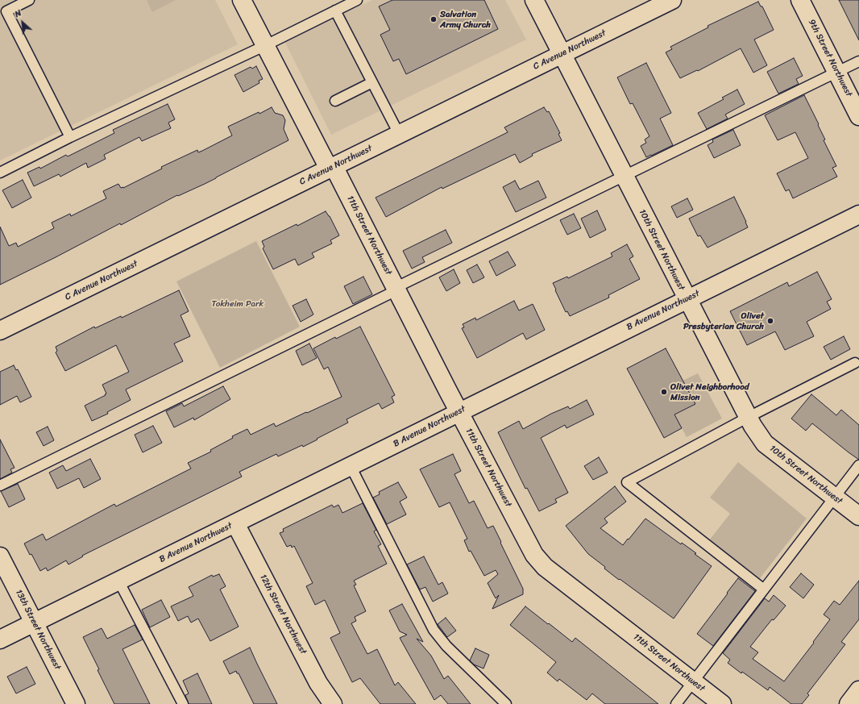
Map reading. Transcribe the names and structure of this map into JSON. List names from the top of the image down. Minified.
{"streets":{"street":["C Avenue Northwest","9th Street Northwest","11th Street Northwest","10th Street Northwest","B Avenue Northwest","12th Street Northwest","13th Street Northwest"]},"crossings":[["C Avenue Northwest","11th Street Northwest"],["C Avenue Northwest","10th Street Northwest"],["11th Street Northwest","B Avenue Northwest"],["10th Street Northwest","B Avenue Northwest"],["B Avenue Northwest","12th Street Northwest"],["B Avenue Northwest","13th Street Northwest"]],"parks":["Tokheim Park"],"places":["Salvation Army Church","Olivet Presbyterian Church","Olivet Neighborhood Mission"],"north":"top left"}
